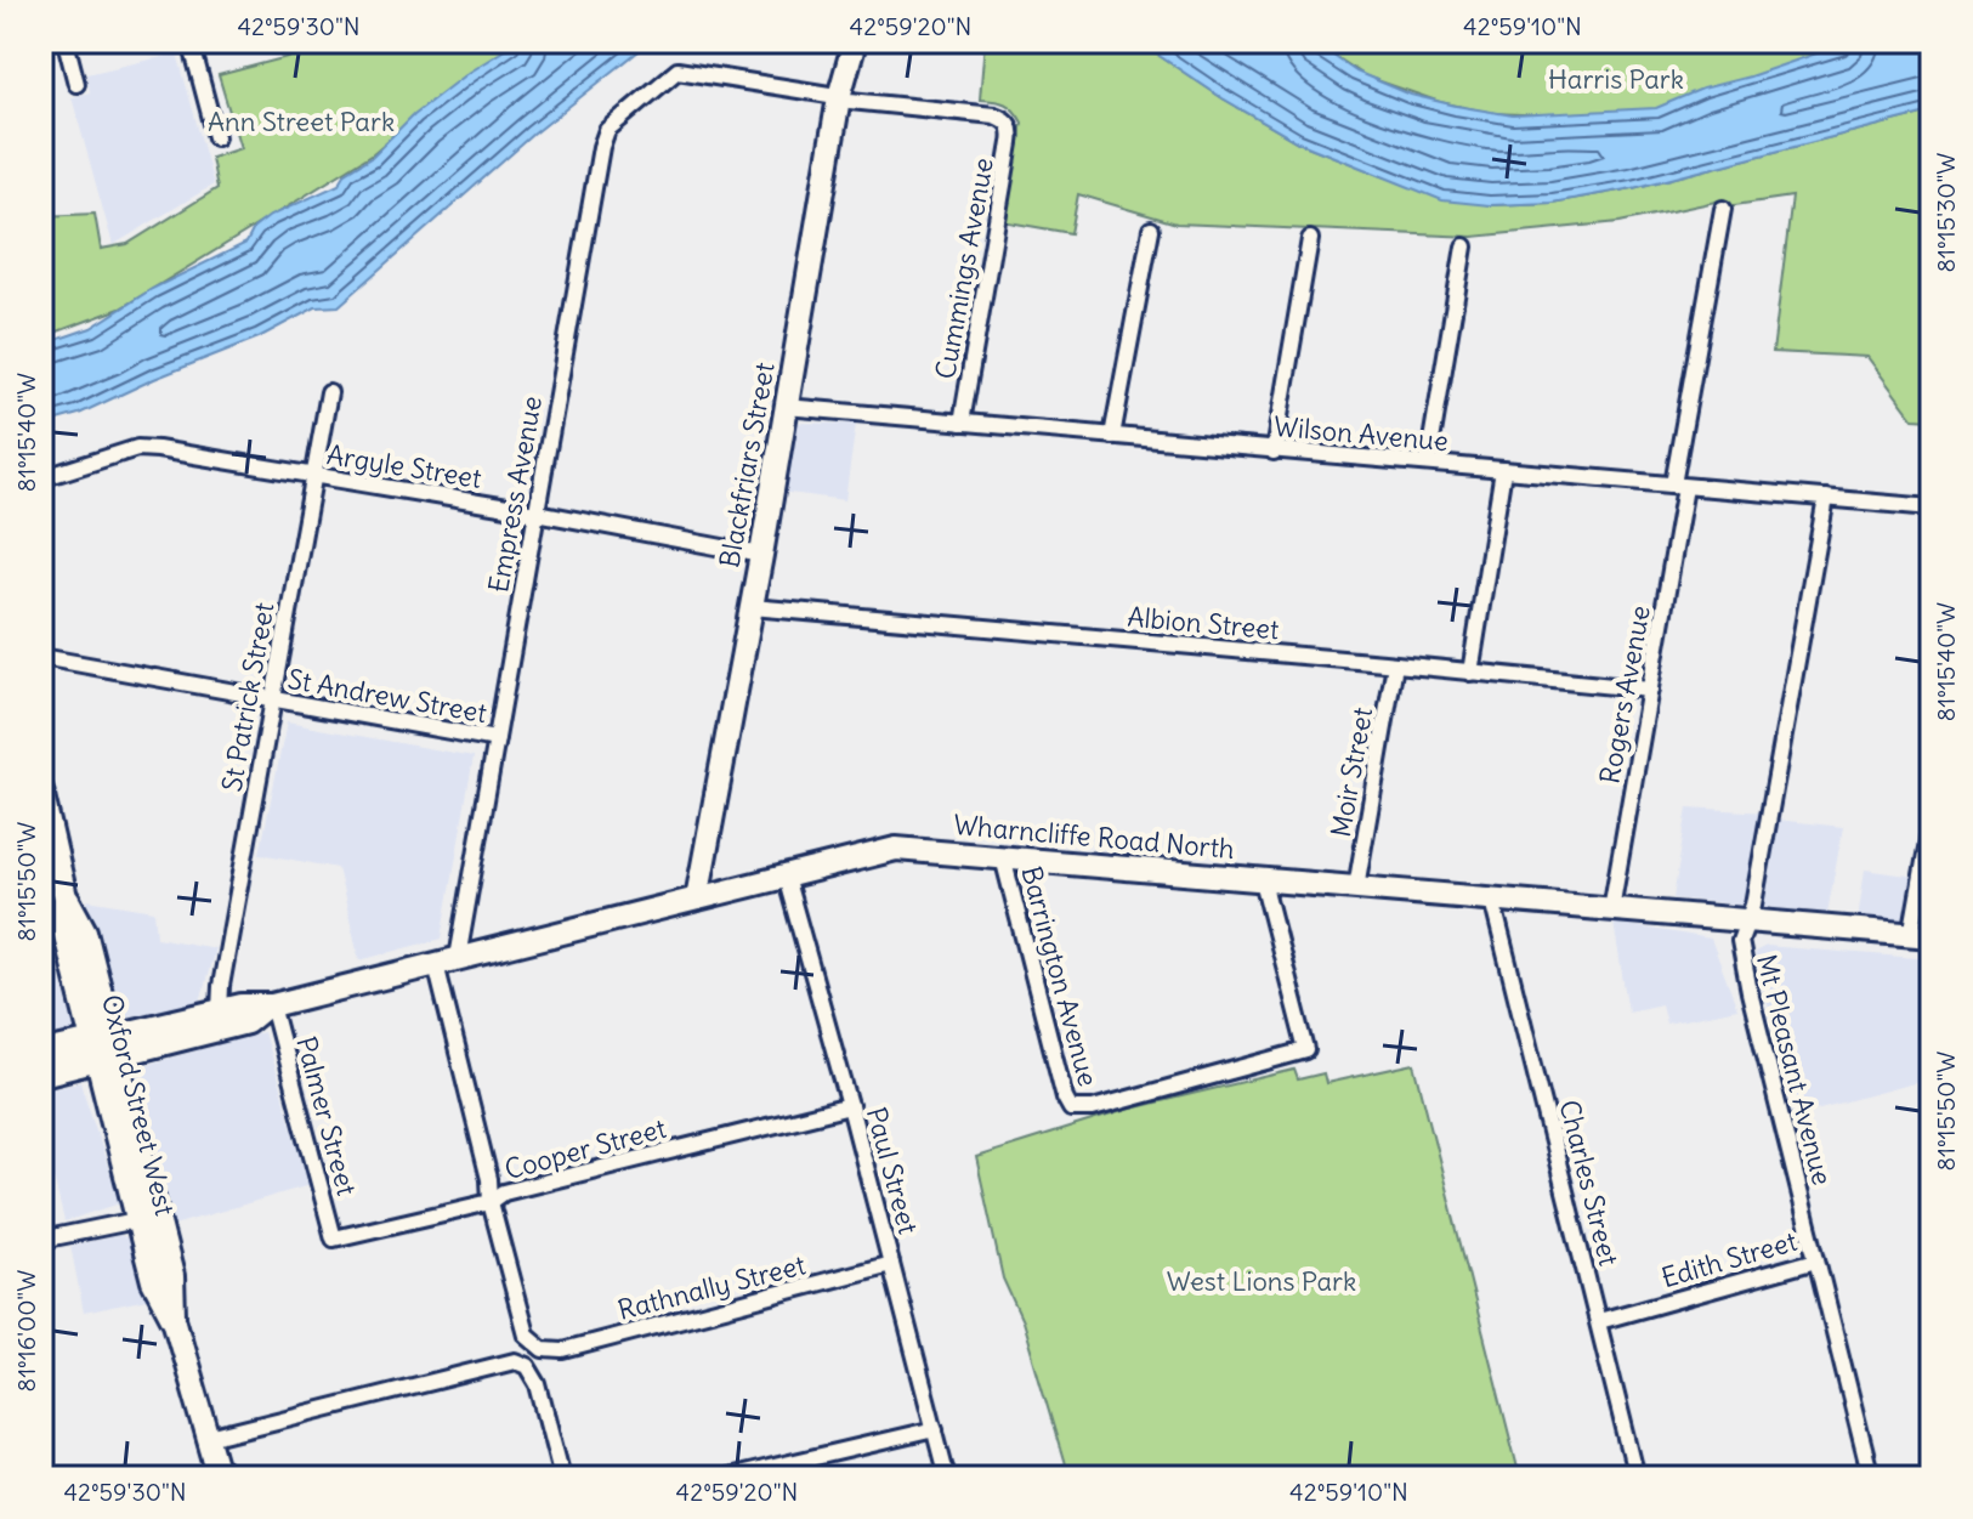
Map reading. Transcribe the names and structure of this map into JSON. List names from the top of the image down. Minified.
{"streets":{"main road":["Blackfriars Street","Wharncliffe Road North","Oxford Street West"],"street":["Cummings Avenue","Wilson Avenue","Argyle Street","Empress Avenue","Albion Street","Rogers Avenue","St Andrew Street","St Patrick Street","Moir Street","Barrington Avenue","Mt Pleasant Avenue","Palmer Street","Cooper Street","Paul Street","Charles Street","Edith Street","Rathnally Street"]},"crossings":[["Cummings Avenue","Wilson Avenue"],["Cummings Avenue","Blackfriars Street"],["Cummings Avenue","Empress Avenue"],["Wilson Avenue","Blackfriars Street"],["Wilson Avenue","Rogers Avenue"],["Wilson Avenue","Mt Pleasant Avenue"],["Blackfriars Street","Argyle Street"],["Blackfriars Street","Empress Avenue"],["Blackfriars Street","Albion Street"],["Blackfriars Street","Wharncliffe Road North"],["Argyle Street","Empress Avenue"],["Argyle Street","St Patrick Street"],["Empress Avenue","St Andrew Street"],["Empress Avenue","Wharncliffe Road North"],["Empress Avenue","Cooper Street"],["Empress Avenue","Rathnally Street"],["Albion Street","Rogers Avenue"],["Albion Street","Moir Street"],["Rogers Avenue","Wharncliffe Road North"],["St Andrew Street","St Patrick Street"],["St Patrick Street","Wharncliffe Road North"],["Moir Street","Wharncliffe Road North"],["Wharncliffe Road North","Barrington Avenue"],["Wharncliffe Road North","Mt Pleasant Avenue"],["Wharncliffe Road North","Oxford Street West"],["Wharncliffe Road North","Palmer Street"],["Wharncliffe Road North","Paul Street"],["Wharncliffe Road North","Charles Street"],["Mt Pleasant Avenue","Edith Street"],["Palmer Street","Cooper Street"],["Cooper Street","Paul Street"],["Paul Street","Rathnally Street"],["Charles Street","Edith Street"]],"parks":["Harris Park","Ann Street Park","West Lions Park"],"coordinates":["42°59'30\"N","42°59'20\"N","42°59'10\"N","81°15'30\"W","81°15'40\"W","81°15'50\"W","81°16'00\"W"]}
